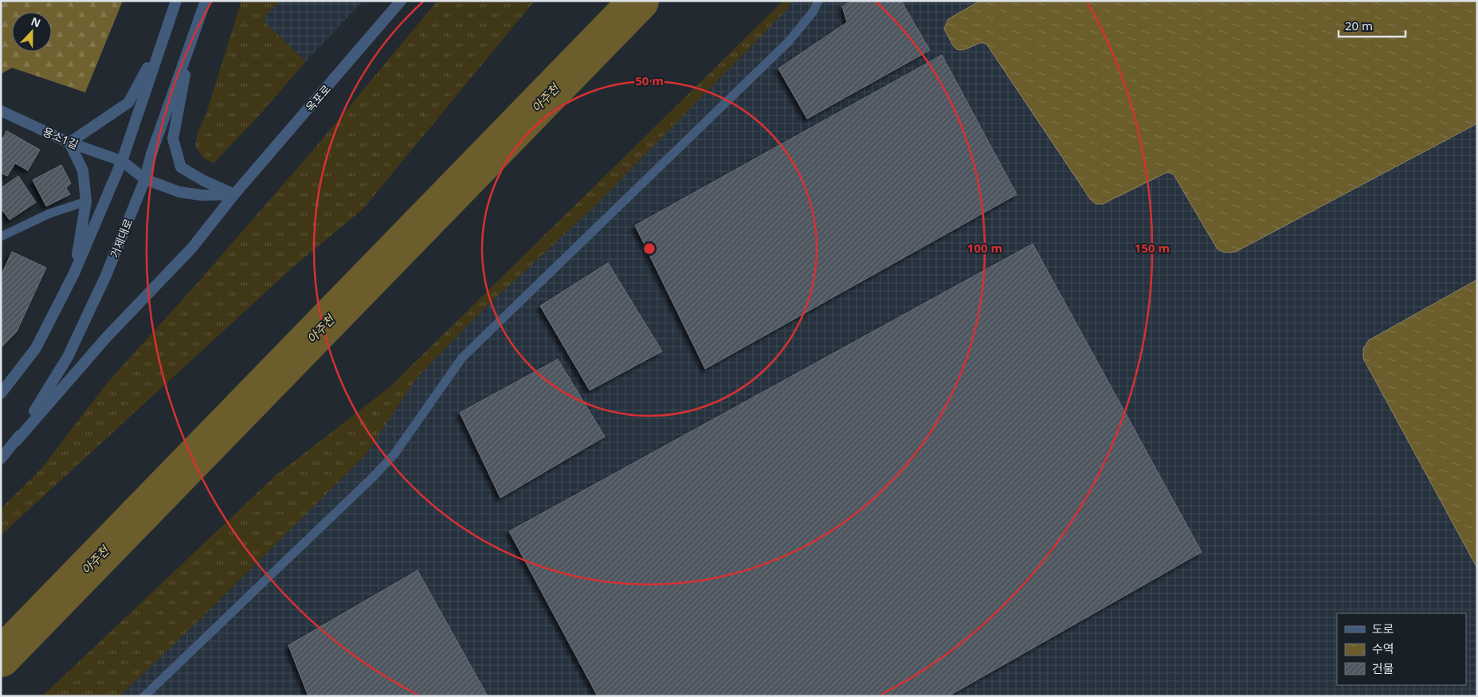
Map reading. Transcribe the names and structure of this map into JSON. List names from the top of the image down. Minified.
{"streets":{"street":["옥포로","용소1길","거제대로"]},"crossings":[["옥포로","용소1길"],["옥포로","거제대로"],["용소1길","거제대로"]],"water":["아주천"],"legend":["도로","수역","건물"],"scale_bar":"20 m","north":"top","rings":["50 m","100 m","150 m"]}
